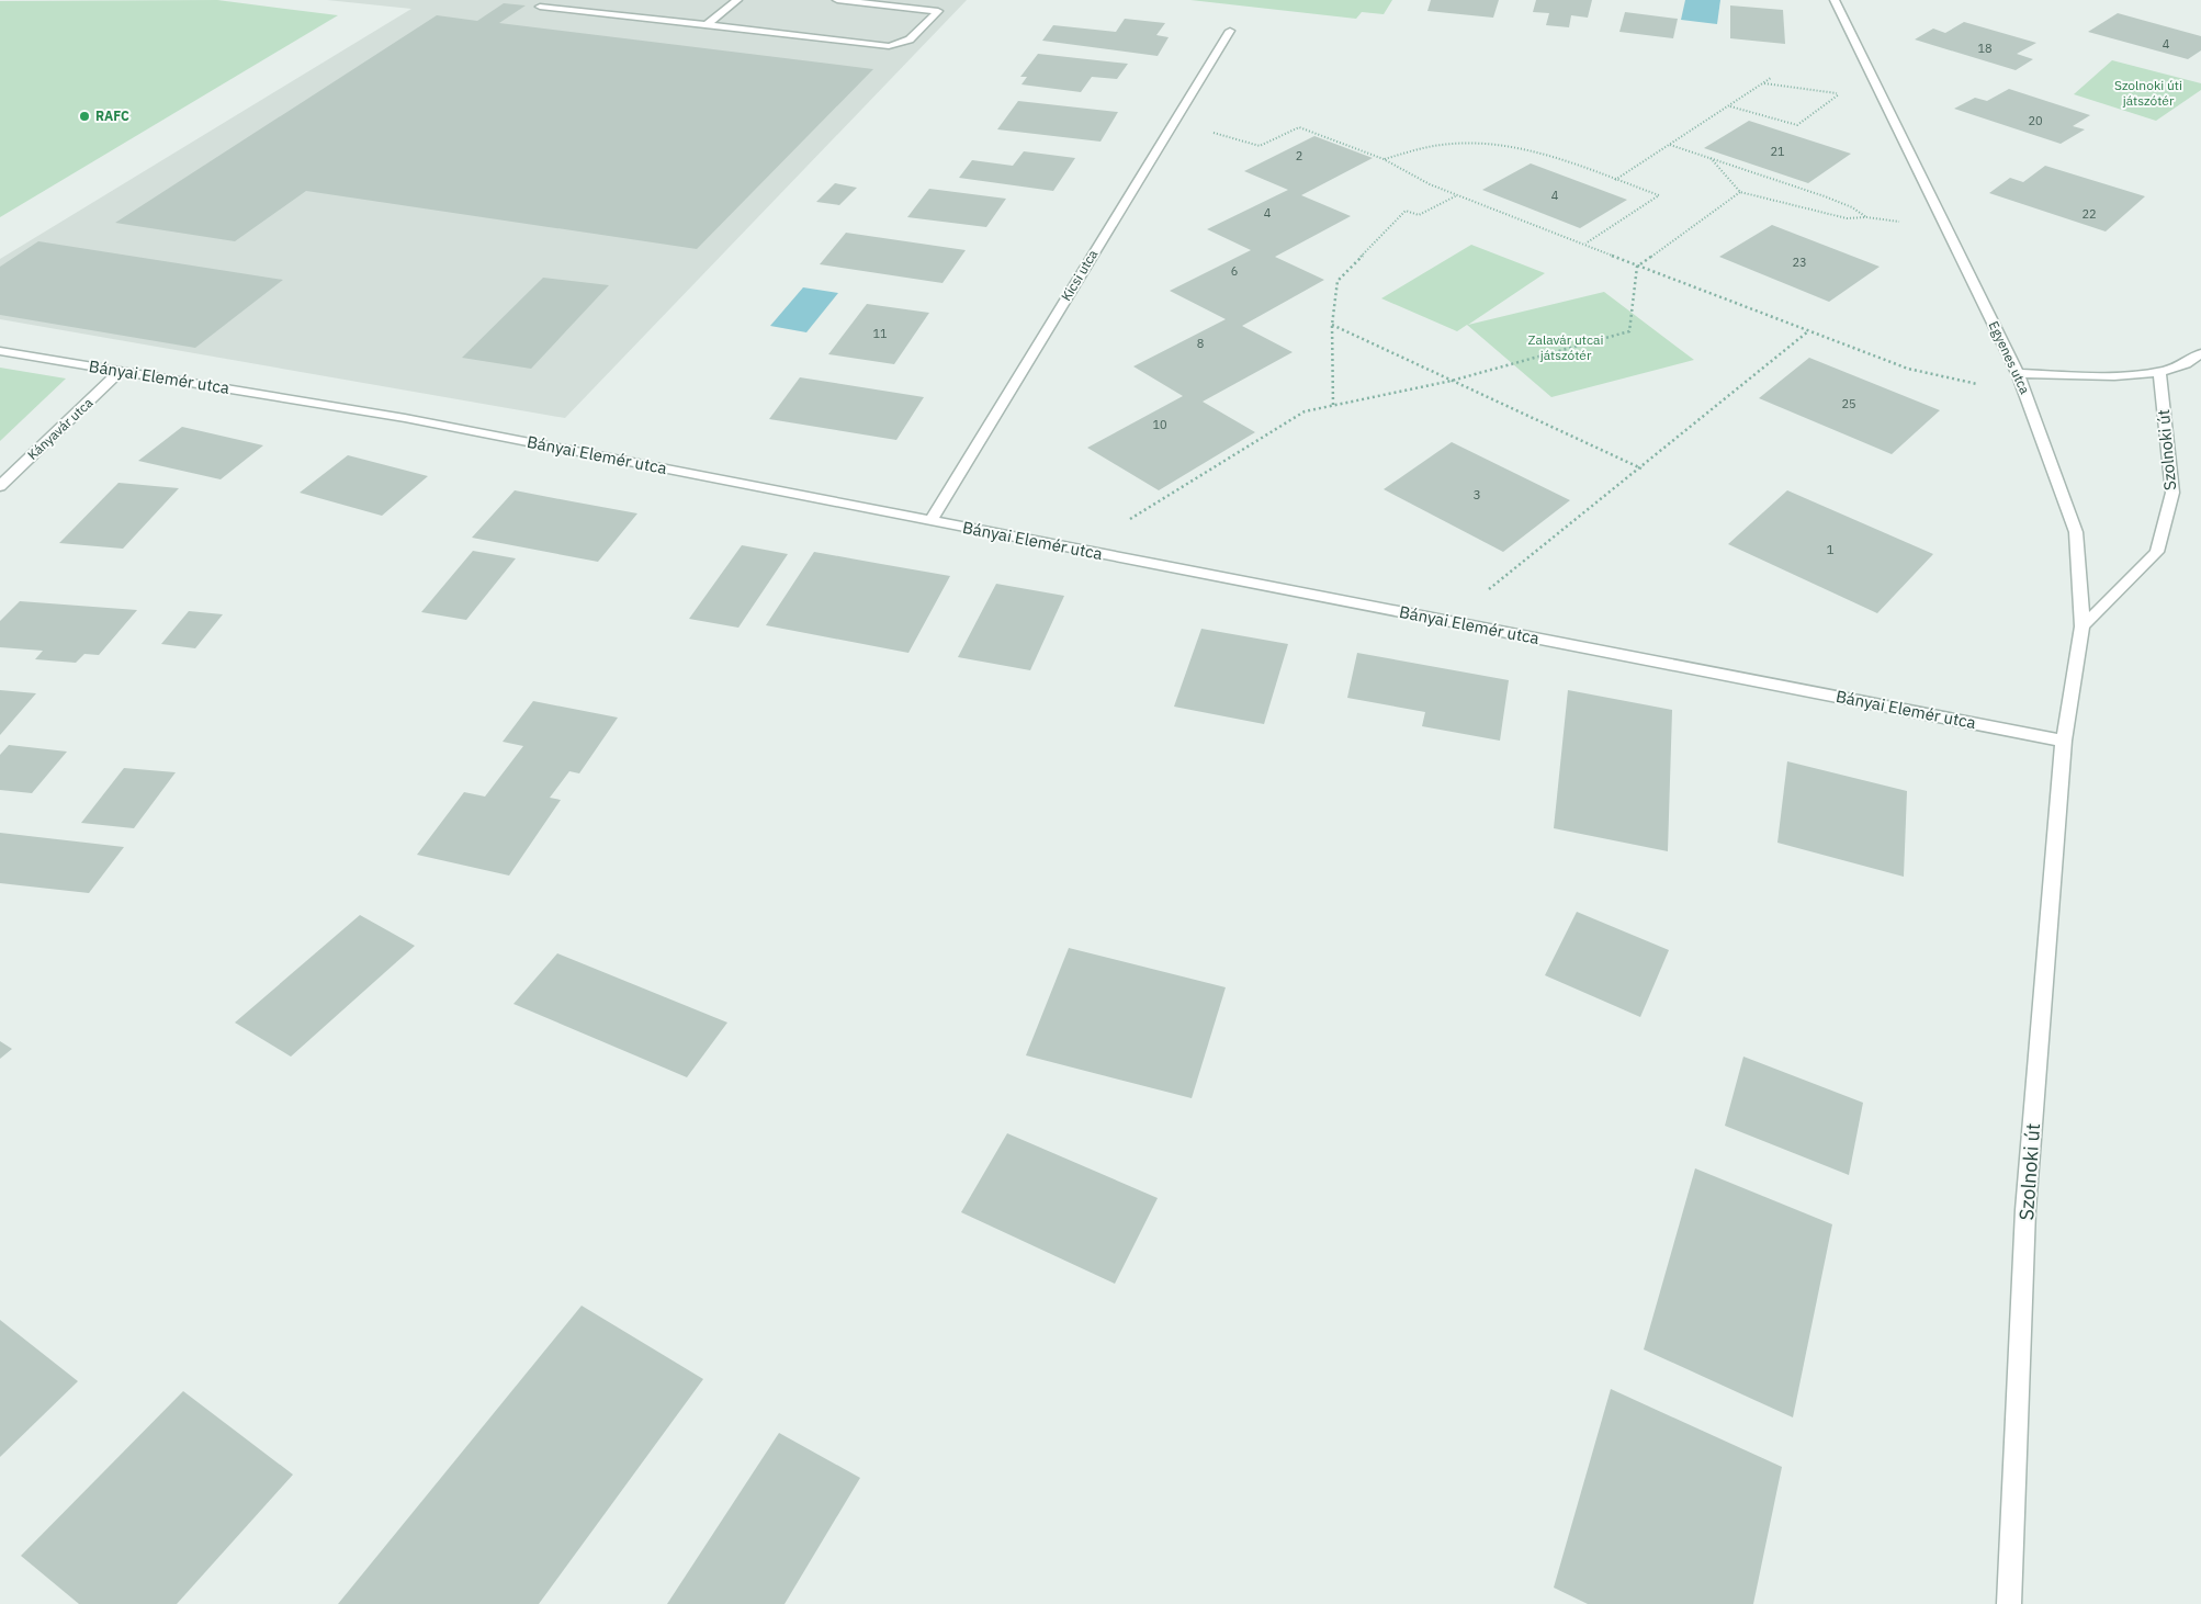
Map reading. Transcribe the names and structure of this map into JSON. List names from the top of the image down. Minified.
{"streets":{"street":["Kicsi utca","Egyenes utca","Bányai Elemér utca","Kányavár utca","Szolnoki út"]},"crossings":[["Kicsi utca","Bányai Elemér utca"],["Egyenes utca","Bányai Elemér utca"],["Egyenes utca","Szolnoki út"],["Bányai Elemér utca","Kányavár utca"],["Bányai Elemér utca","Szolnoki út"]],"parks":["Szolnoki úti játszótér","Zalavár utcai játszótér"],"places":["RAFC"],"house_numbers":["4","18","20","21","2","4","4","22","23","6","11","8","25","10","3","1"]}
